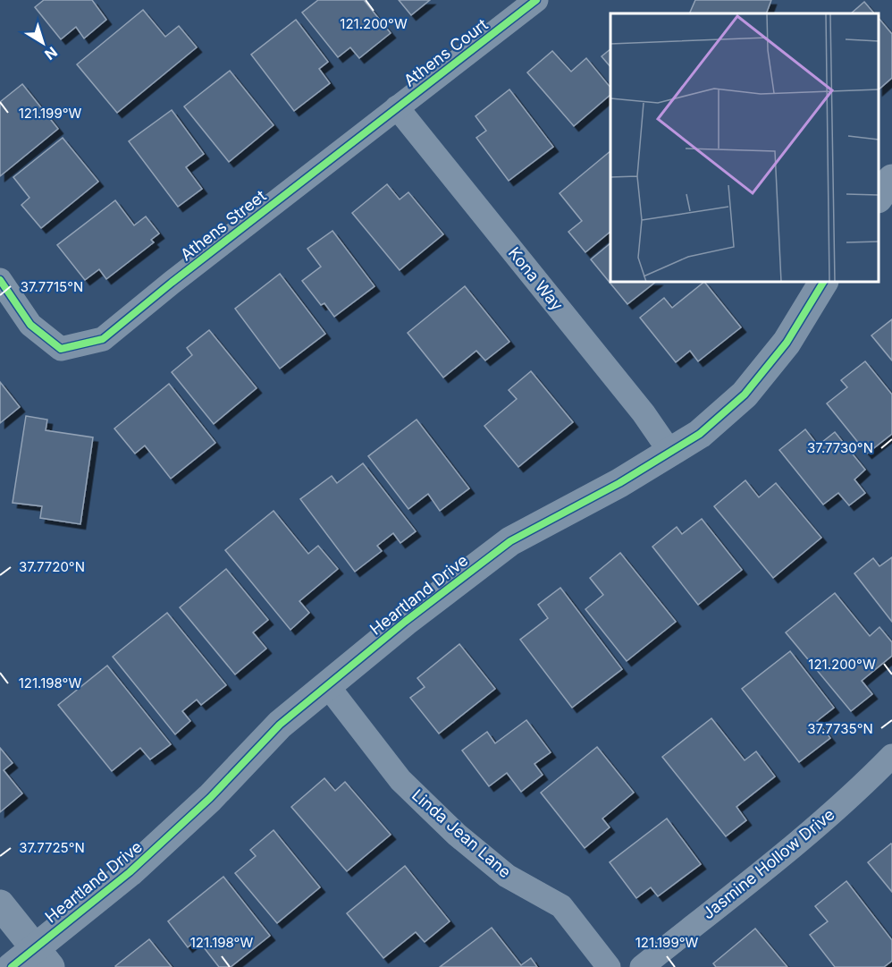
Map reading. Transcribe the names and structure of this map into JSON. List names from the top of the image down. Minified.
{"streets":{"street":["Athens Court","Athens Street","Kona Way","Heartland Drive","Linda Jean Lane","Jasmine Hollow Drive"]},"crossings":[["Athens Court","Athens Street"],["Athens Court","Kona Way"],["Athens Street","Kona Way"],["Kona Way","Heartland Drive"],["Heartland Drive","Linda Jean Lane"]],"north":"bottom right","coordinates":["121.200°W","121.199°W","37.7715°N","37.7730°N","37.7720°N","121.198°W","37.7735°N","37.7725°N"]}
